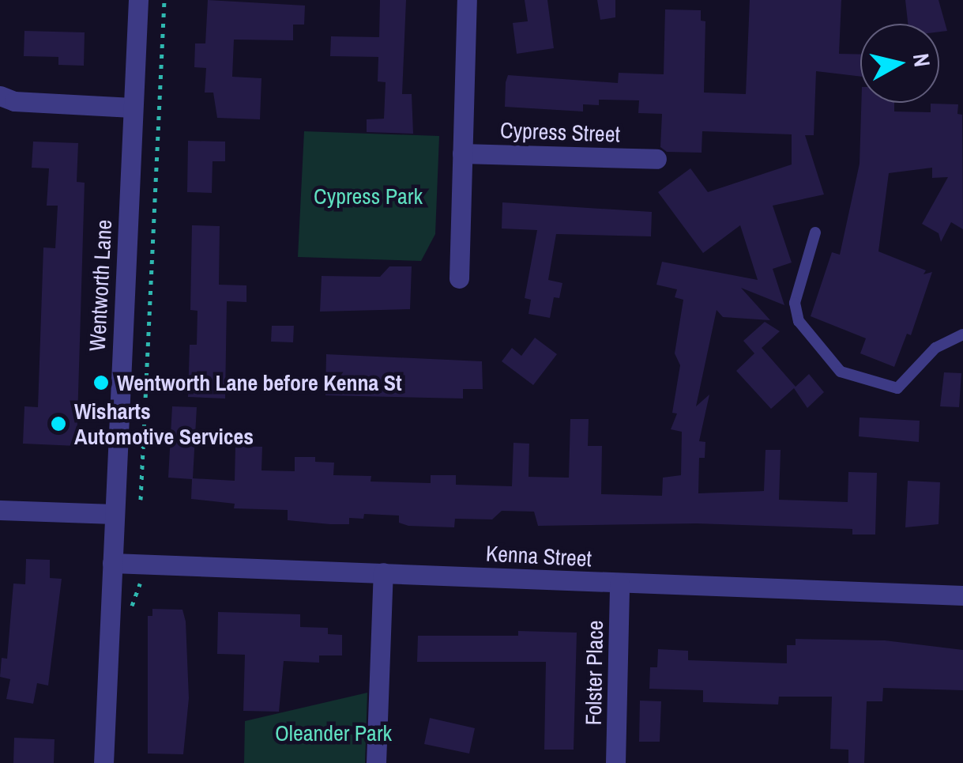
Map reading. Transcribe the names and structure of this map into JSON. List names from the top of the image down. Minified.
{"streets":{"street":["Cypress Street","Wentworth Lane","Kenna Street","Folster Place"]},"crossings":[["Wentworth Lane","Kenna Street"],["Kenna Street","Folster Place"]],"parks":["Cypress Park","Oleander Park"],"places":["Wentworth Lane before Kenna St","Wisharts Automotive Services"],"north":"right"}
